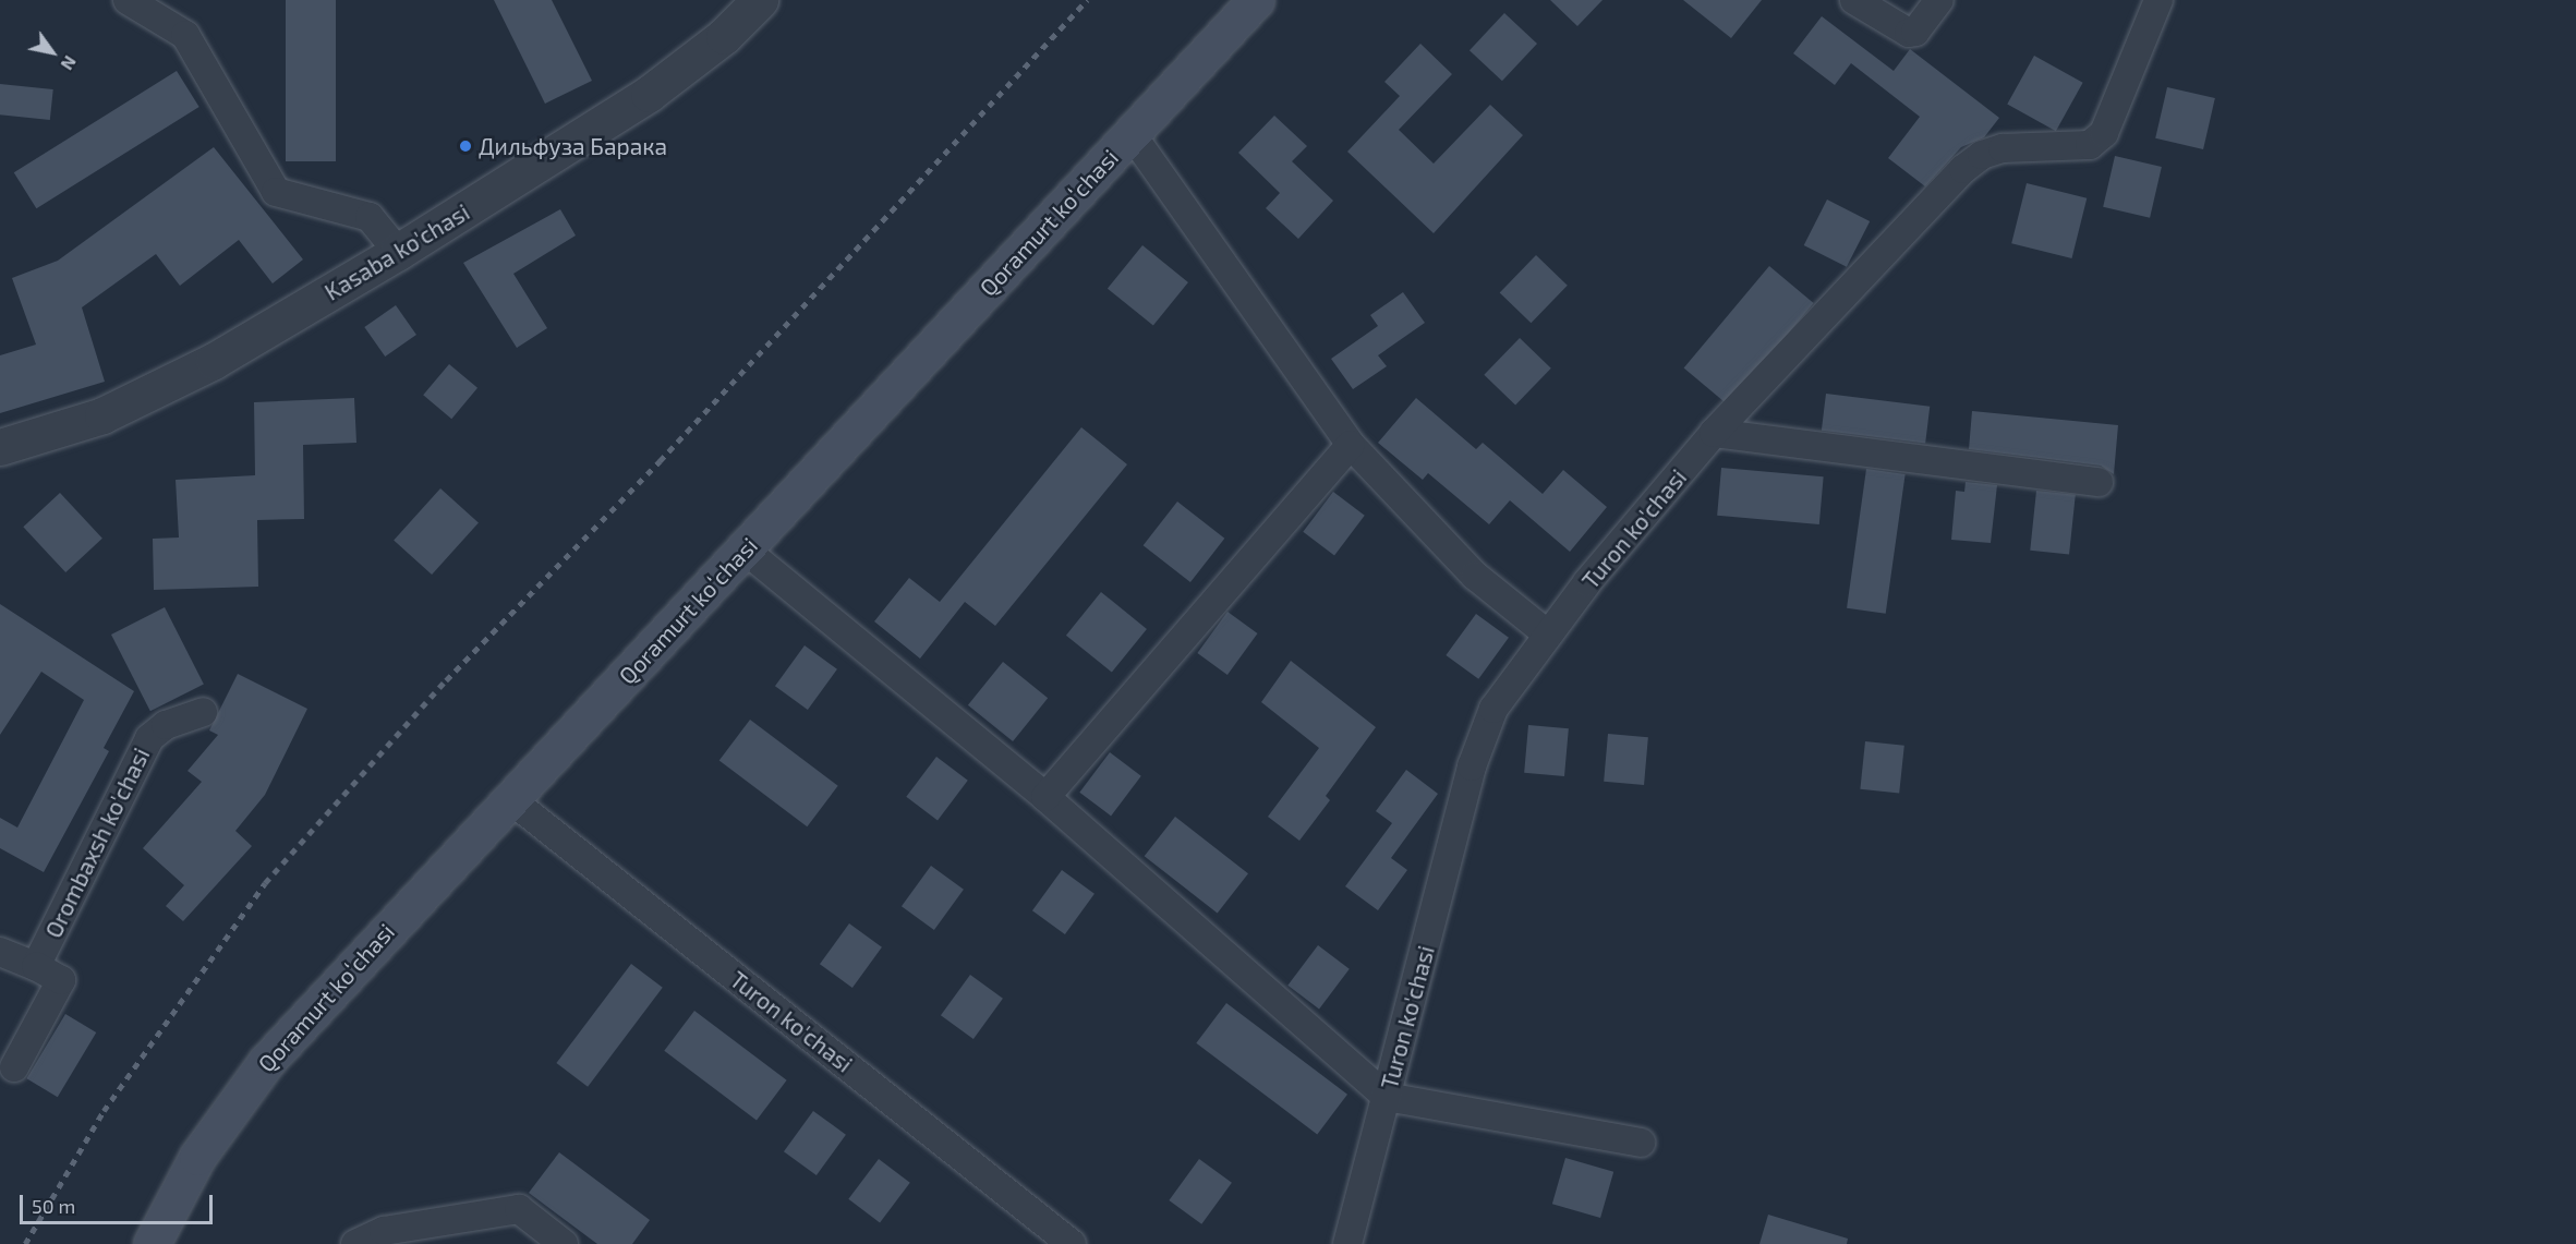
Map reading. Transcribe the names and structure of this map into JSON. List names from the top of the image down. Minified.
{"streets":{"main road":["Qoramurt koʻchasi"],"street":["Kasaba ko'chasi","Turon ko'chasi","Orombaxsh ko'chasi"]},"crossings":[["Qoramurt koʻchasi","Turon ko'chasi"]],"places":["Дильфуза Барака"],"scale_bar":"50 m","north":"bottom right"}
